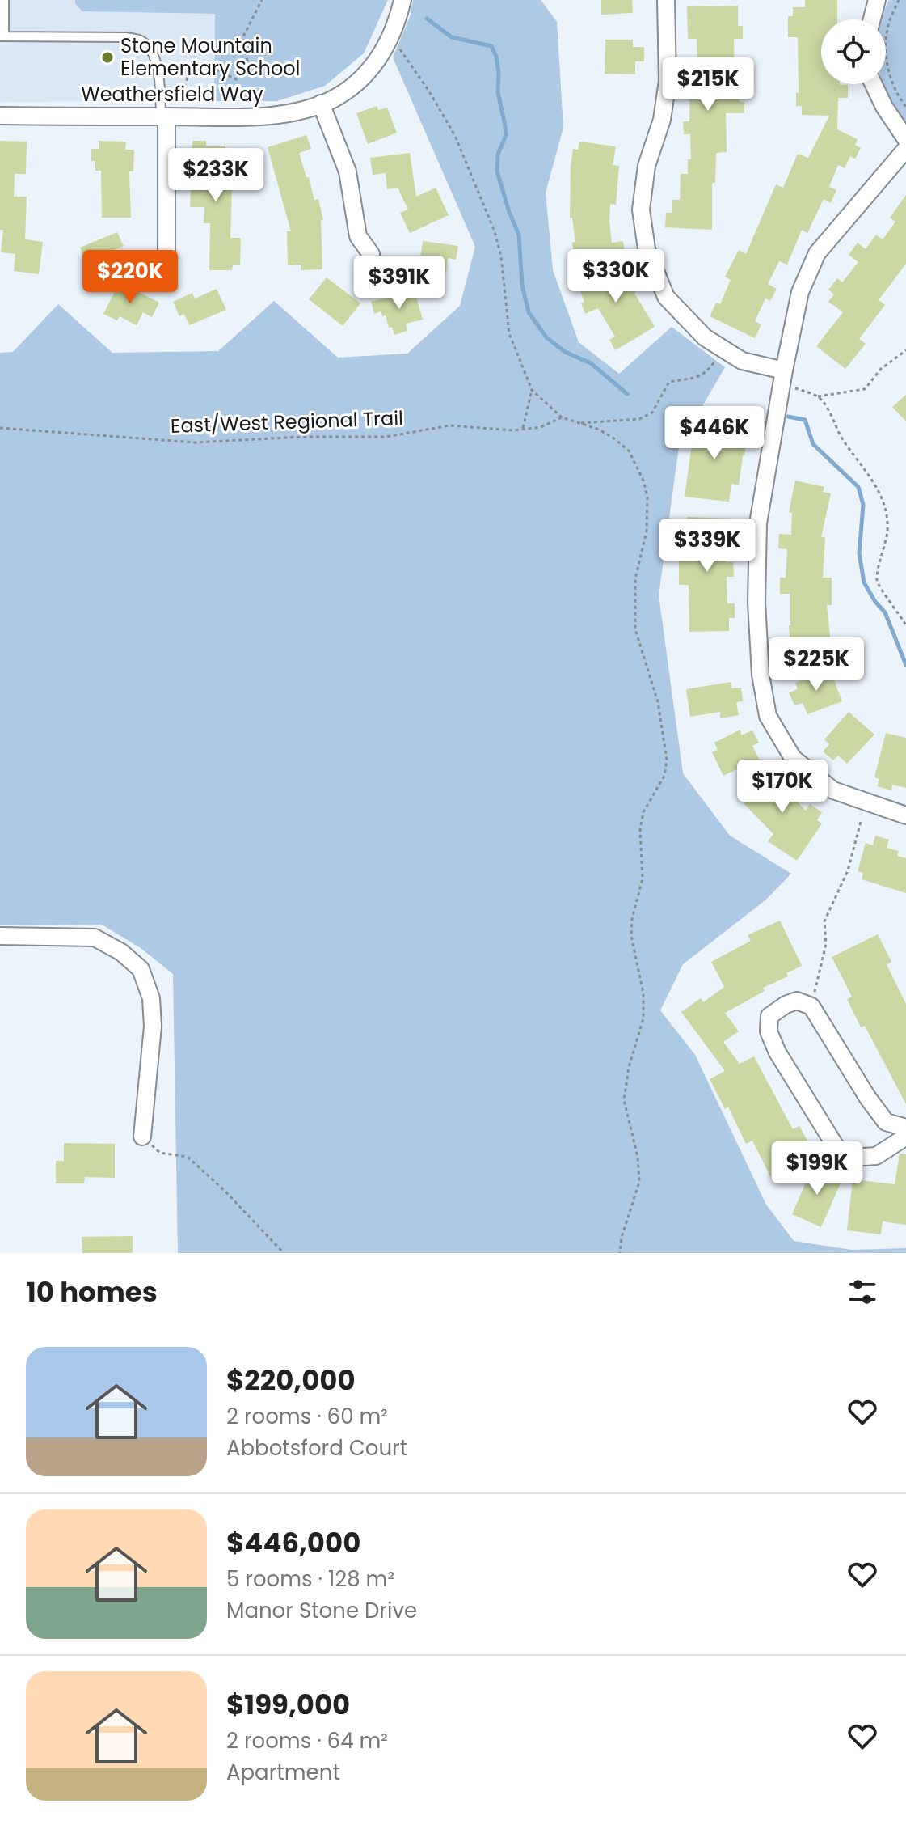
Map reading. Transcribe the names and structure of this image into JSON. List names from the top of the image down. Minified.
{"streets":{"street":["Weathersfield Way"],"path":["East/West Regional Trail"]},"places":["Stone Mountain Elementary School"],"page":{"price":["$215K","$233K","$330K","$220K","$391K","$446K","$339K","$225K","$170K","$199K"],"heading":"10 homes","list":[{"name":"$220,000","note":"2 rooms · 60 m² · Abbotsford Court"},{"name":"$446,000","note":"5 rooms · 128 m² · Manor Stone Drive"},{"name":"$199,000","note":"2 rooms · 64 m² · Apartment"}]}}
